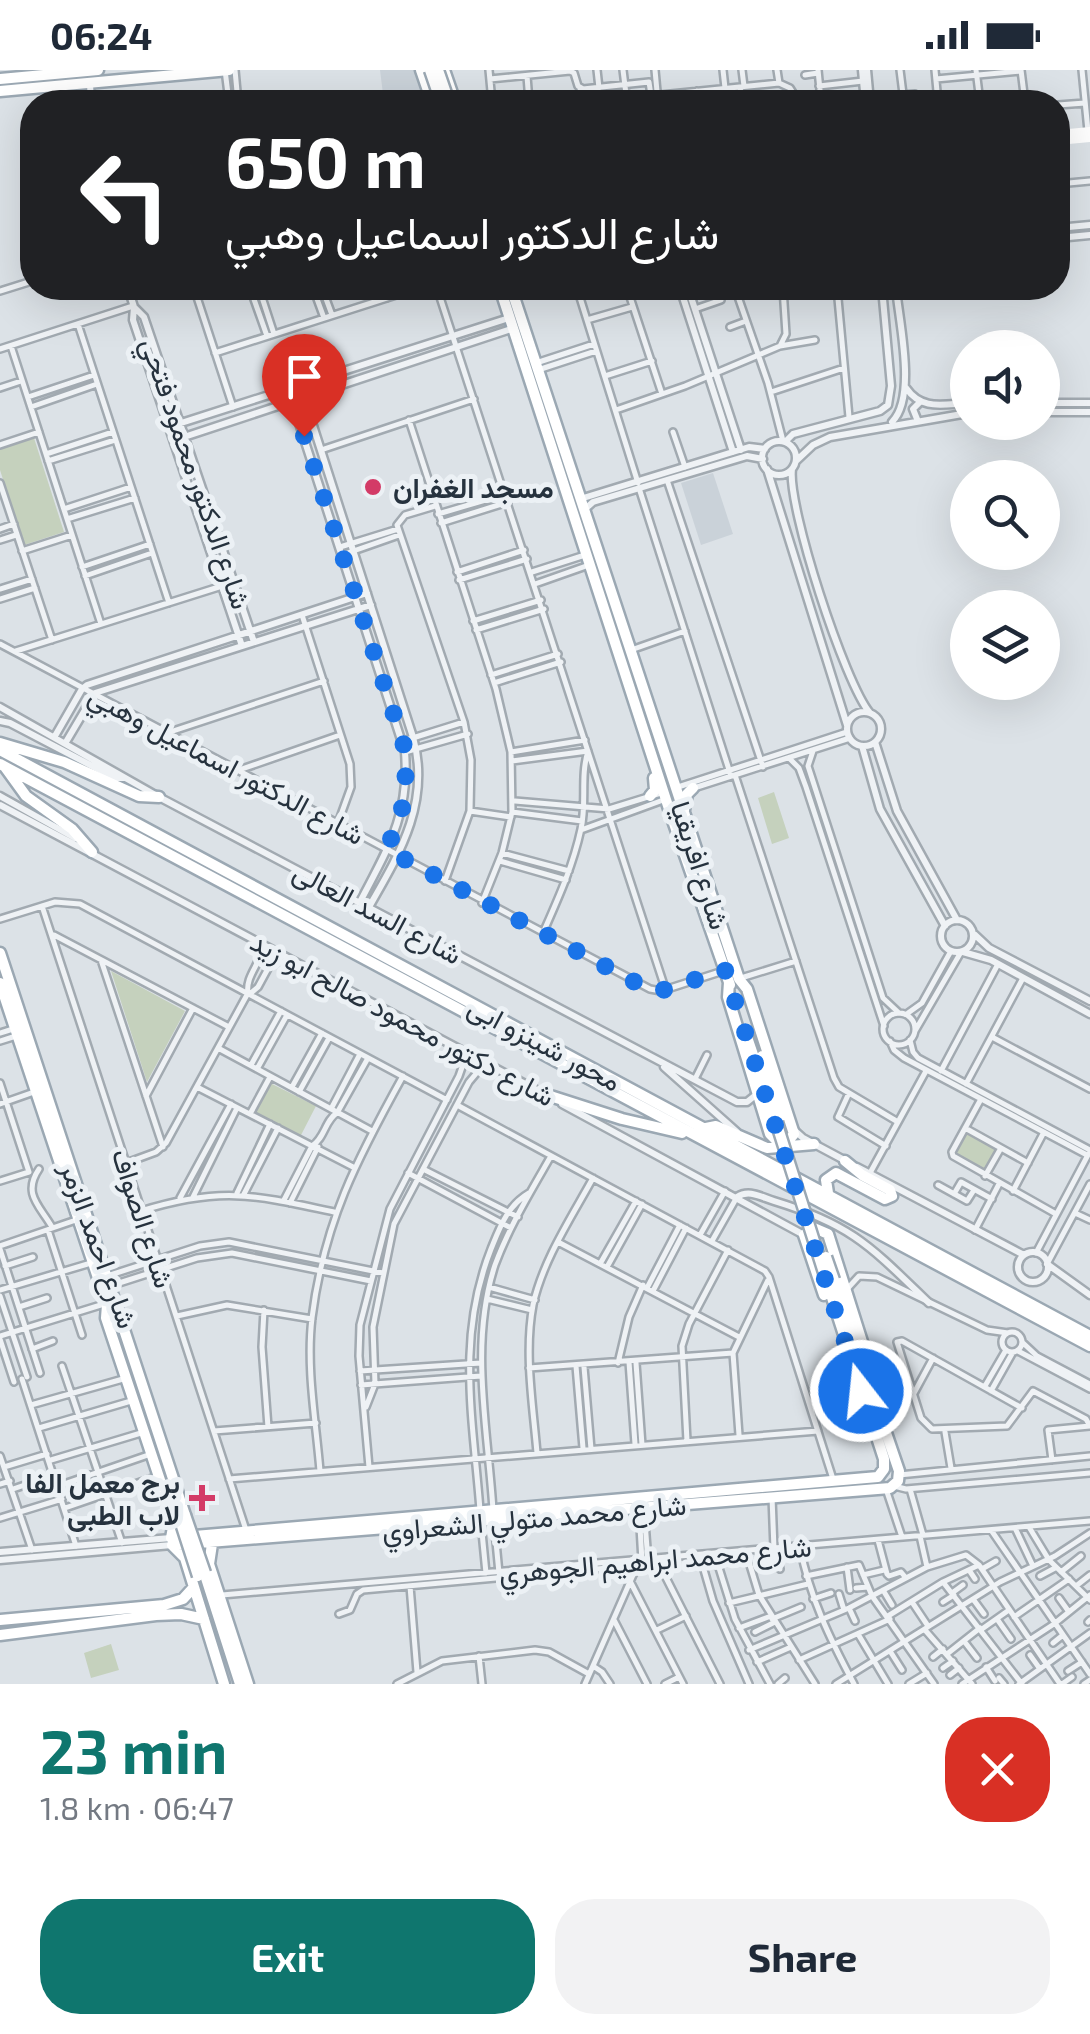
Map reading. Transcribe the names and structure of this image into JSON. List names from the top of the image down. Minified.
{"streets":{"main road":["شارع افريقيا","محور شينزو ابى","شارع احمد الزمر","شارع محمد متولي الشعراوي"],"street":["شارع الدكتور محمود فتحي","شارع الدكتور اسماعيل وهبي","شارع السد العالى","شارع دكتور محمود صالح ابو زيد","شارع الصواف","شارع محمد ابراهيم الجوهري"]},"crossings":[["شارع افريقيا","شارع السد العالى"],["شارع الصواف","شارع محمد متولي الشعراوي"],["شارع احمد الزمر","شارع محمد متولي الشعراوي"]],"places":{"other":["مسجد الغفران"],"health":["برج معمل الفا لاب الطبى"]},"page":{"status":"06:24","turn":["650 m","شارع الدكتور اسماعيل وهبي"],"heading":["23 min","1.8 km · 06:47"],"buttons":["Exit","Share"]}}
